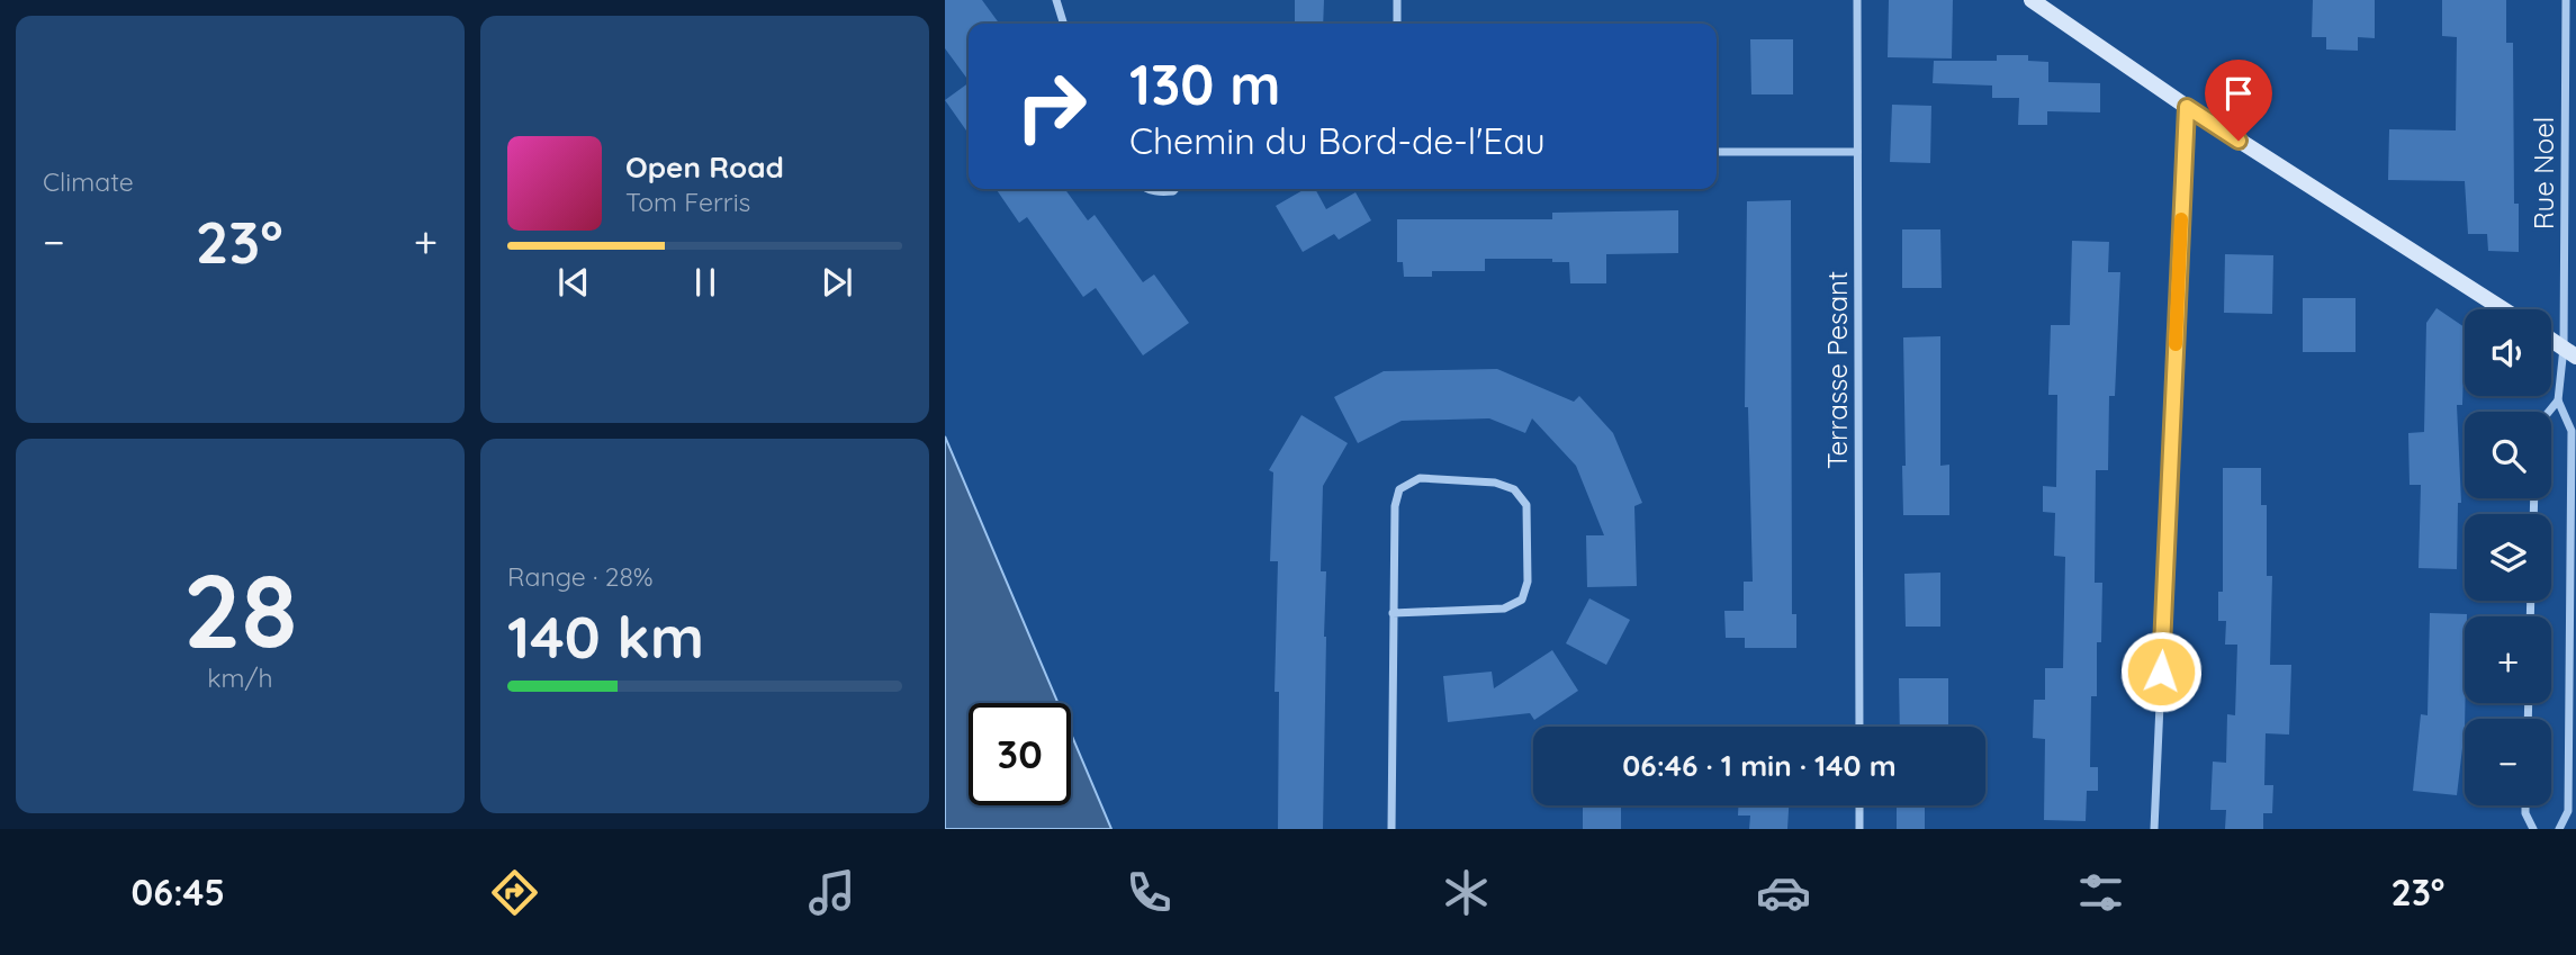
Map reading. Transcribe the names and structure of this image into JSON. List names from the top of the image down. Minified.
{"streets":{"street":["Rue Noel","Terrasse Pesant"]},"page":{"tile":["Climate",["28","km/h"],["Range · 28%","140 km"]],"turn":["130 m","Chemin du Bord-de-l'Eau"],"song":["Open Road","Tom Ferris"],"heat":["−","23°","+"],"map_buttons":["+","−"],"limit":"30","trip":"06:46 · 1 min · 140 m","tabs":["06:45","23°"]}}
